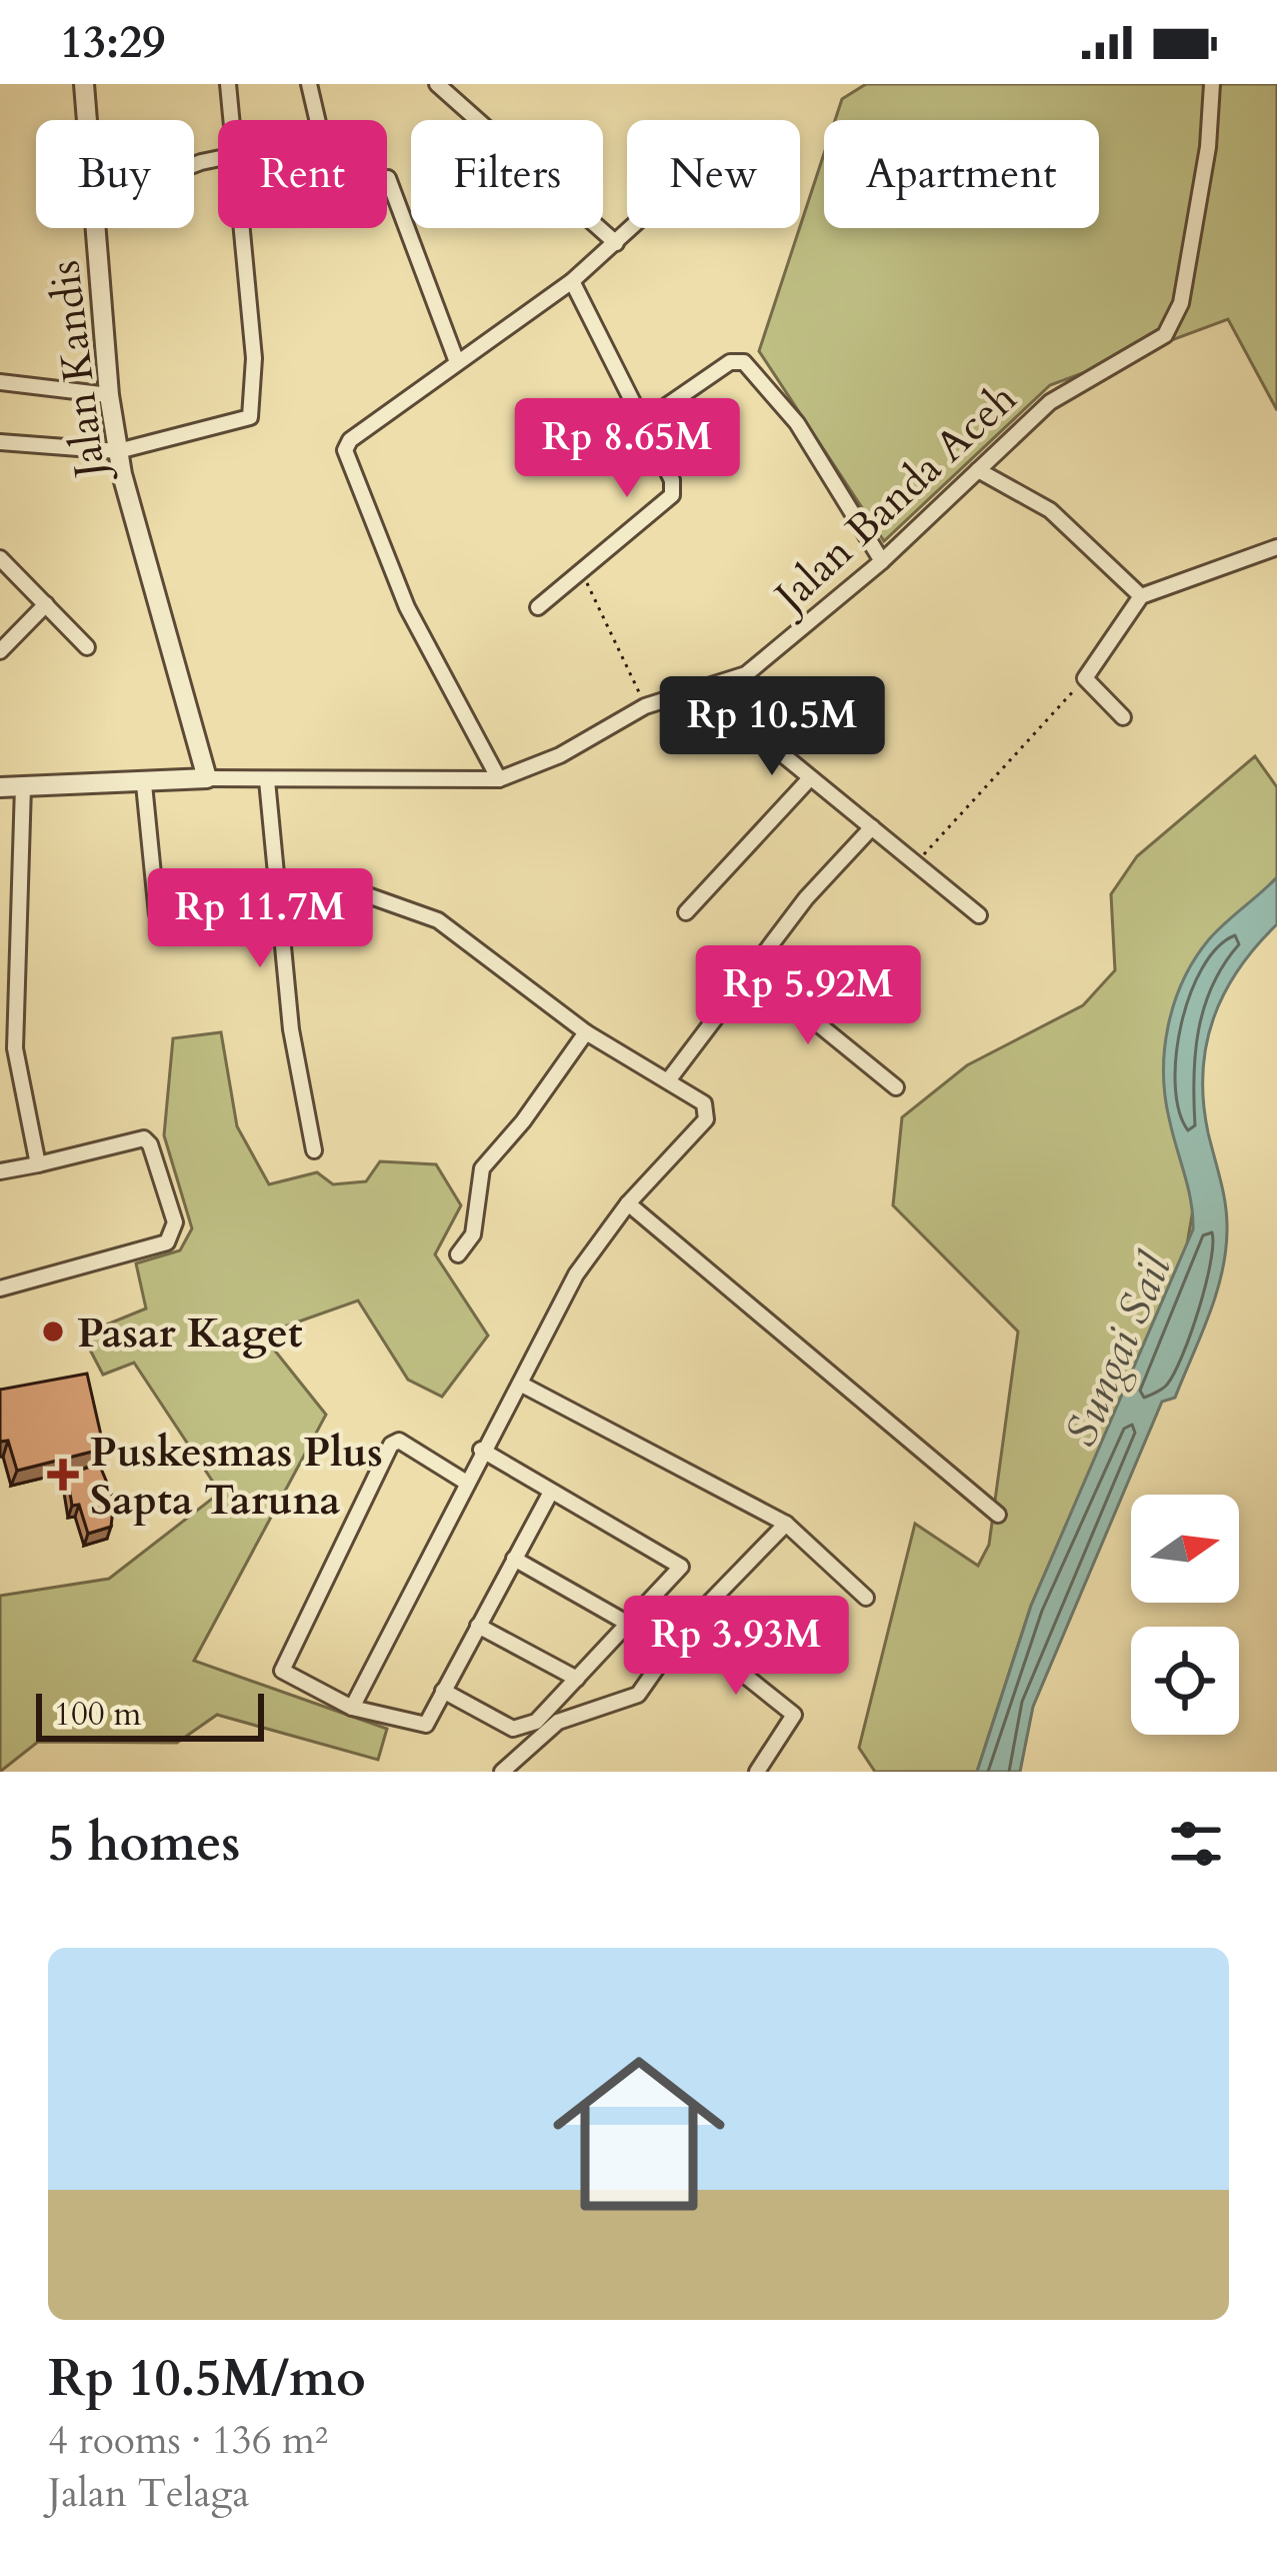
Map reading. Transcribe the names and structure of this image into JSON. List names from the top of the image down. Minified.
{"streets":{"street":["Jalan Kandis","Jalan Banda Aceh"]},"crossings":[["Jalan Kandis","Jalan Banda Aceh"]],"water":["Sungai Sail"],"places":{"other":["Pasar Kaget"],"health":["Puskesmas Plus Sapta Taruna"]},"scale_bar":"100 m","north":"right","page":{"status":"13:29","chip":["Buy","Rent","Filters","New","Apartment"],"price":["Rp 8.65M","Rp 10.5M","Rp 11.7M","Rp 5.92M","Rp 3.93M"],"scale":"100 m","heading":"5 homes","list":[{"name":"Rp 10.5M/mo","note":"4 rooms · 136 m² · Jalan Telaga"}]}}
